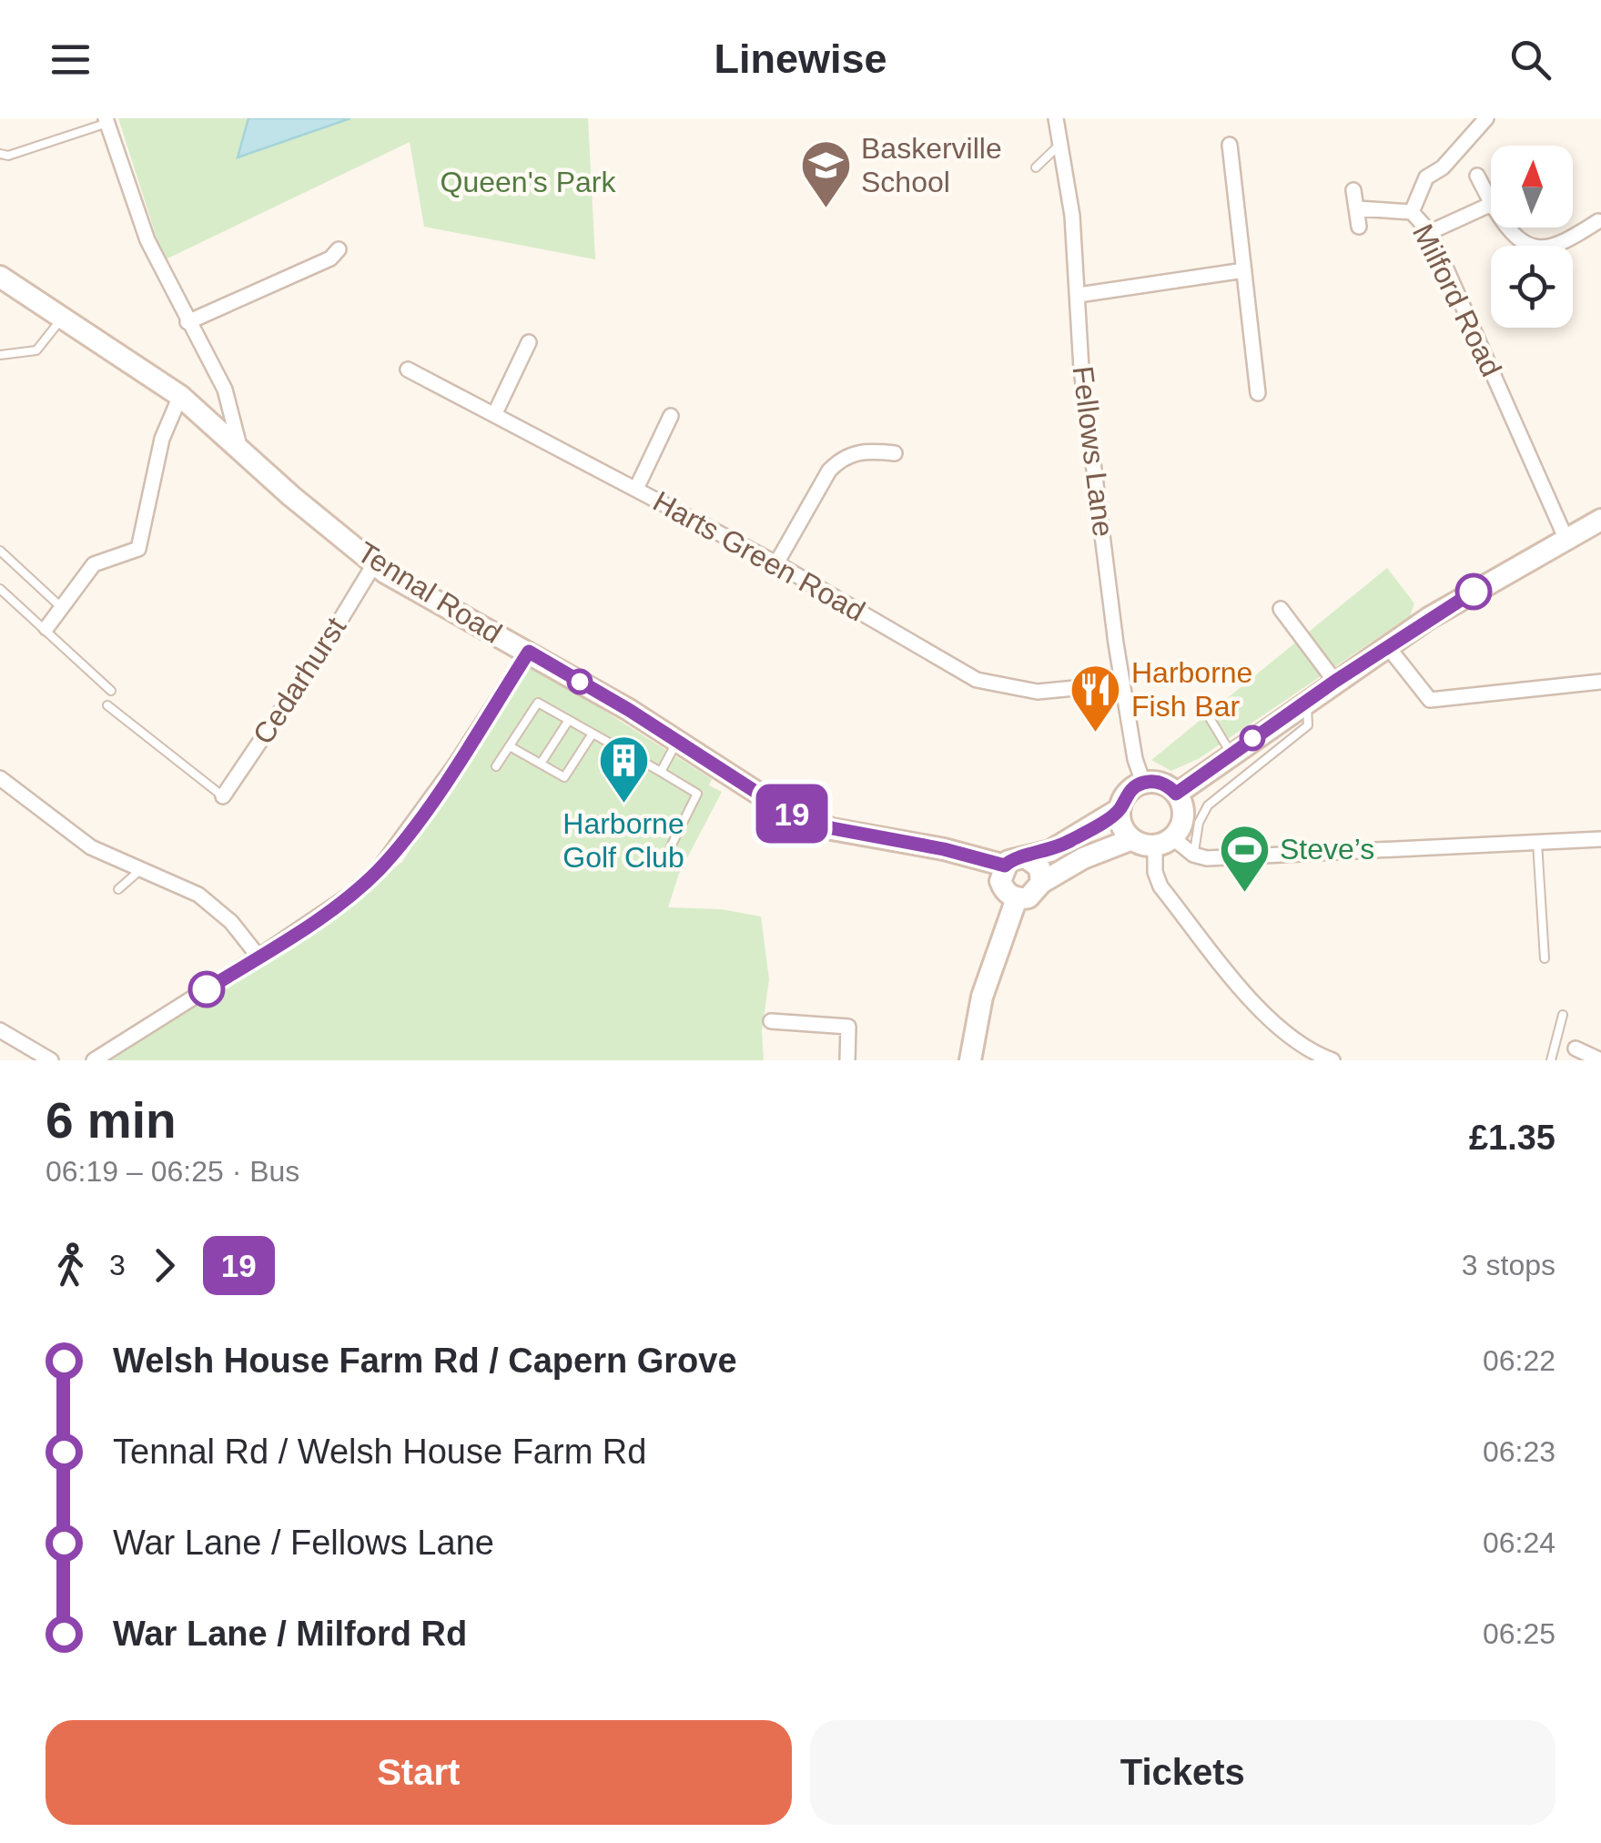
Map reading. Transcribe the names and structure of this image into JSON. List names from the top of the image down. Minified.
{"streets":{"street":["Milford Road","Fellows Lane","Harts Green Road","Tennal Road","Cedarhurst"]},"crossings":[["Fellows Lane","Harts Green Road"],["Tennal Road","Cedarhurst"]],"parks":["Queen's Park"],"places":{"school or university":["Baskerville School"],"restaurant":["Harborne Fish Bar"],"building":["Harborne Golf Club"],"sports":["Steve’s"]},"lines":["bus line 19"],"north":"top","page":{"header":"Linewise","on_map":"19","heading":["6 min","06:19 – 06:25 · Bus","£1.35"],"legs":["3","19","3 stops"],"list":[{"name":"Welsh House Farm Rd / Capern Grove","value":"06:22"},{"name":"Tennal Rd / Welsh House Farm Rd","value":"06:23"},{"name":"War Lane / Fellows Lane","value":"06:24"},{"name":"War Lane / Milford Rd","value":"06:25"}],"buttons":["Start","Tickets"]}}
